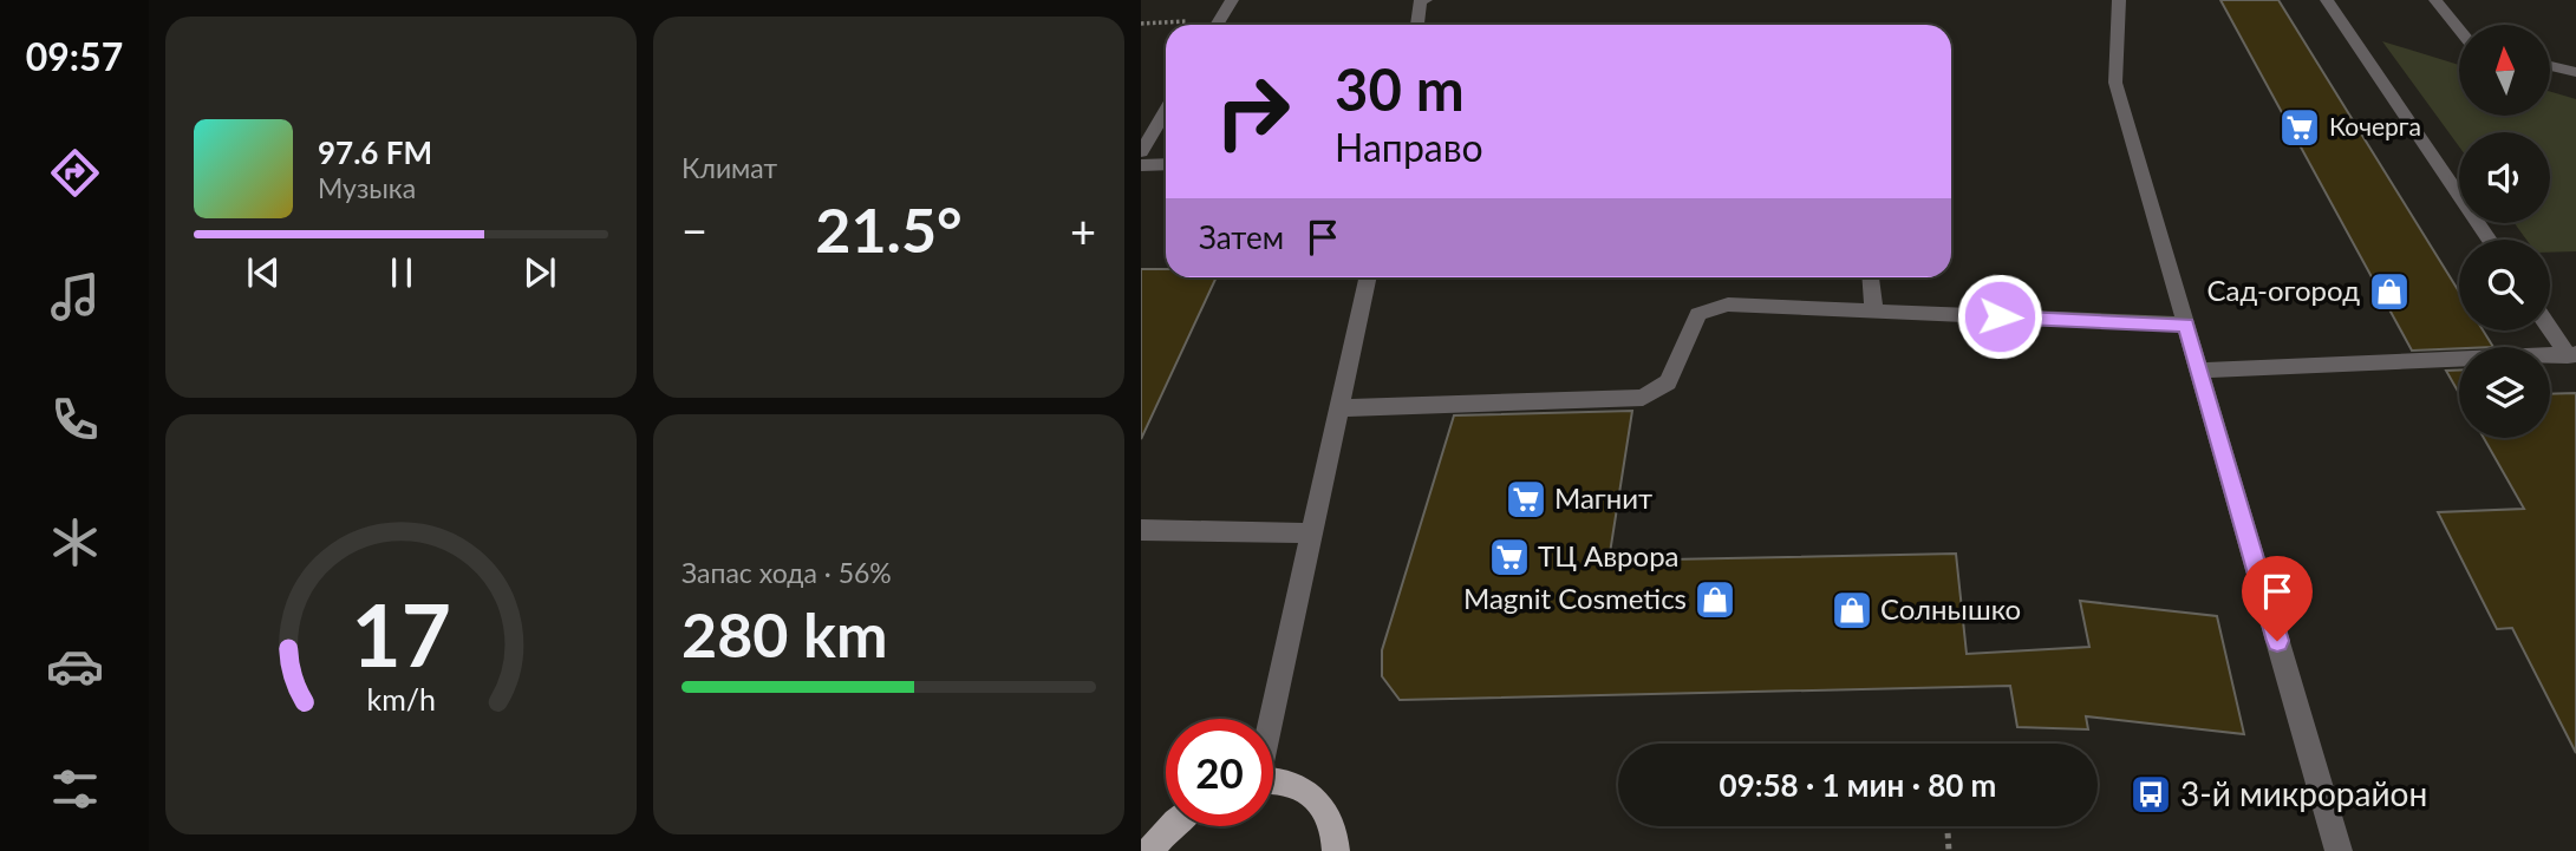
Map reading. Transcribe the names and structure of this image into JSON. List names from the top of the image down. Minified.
{"places":{"supermarket":["Кочерга","Магнит","ТЦ Аврора"],"shop":["Сад-огород","Magnit Cosmetics","Солнышко"],"bus stop":["3-й микрорайон"]},"north":"top","page":{"tabs":"09:57","tile":["Климат",["Запас хода · 56%","280 km"]],"turn":["30 m","Направо"],"song":["97.6 FM","Музыка"],"heat":["−","21.5°","+"],"then":"Затем","limit":"20","trip":"09:58 · 1 мин · 80 m","gauge":["17","km/h"]}}
